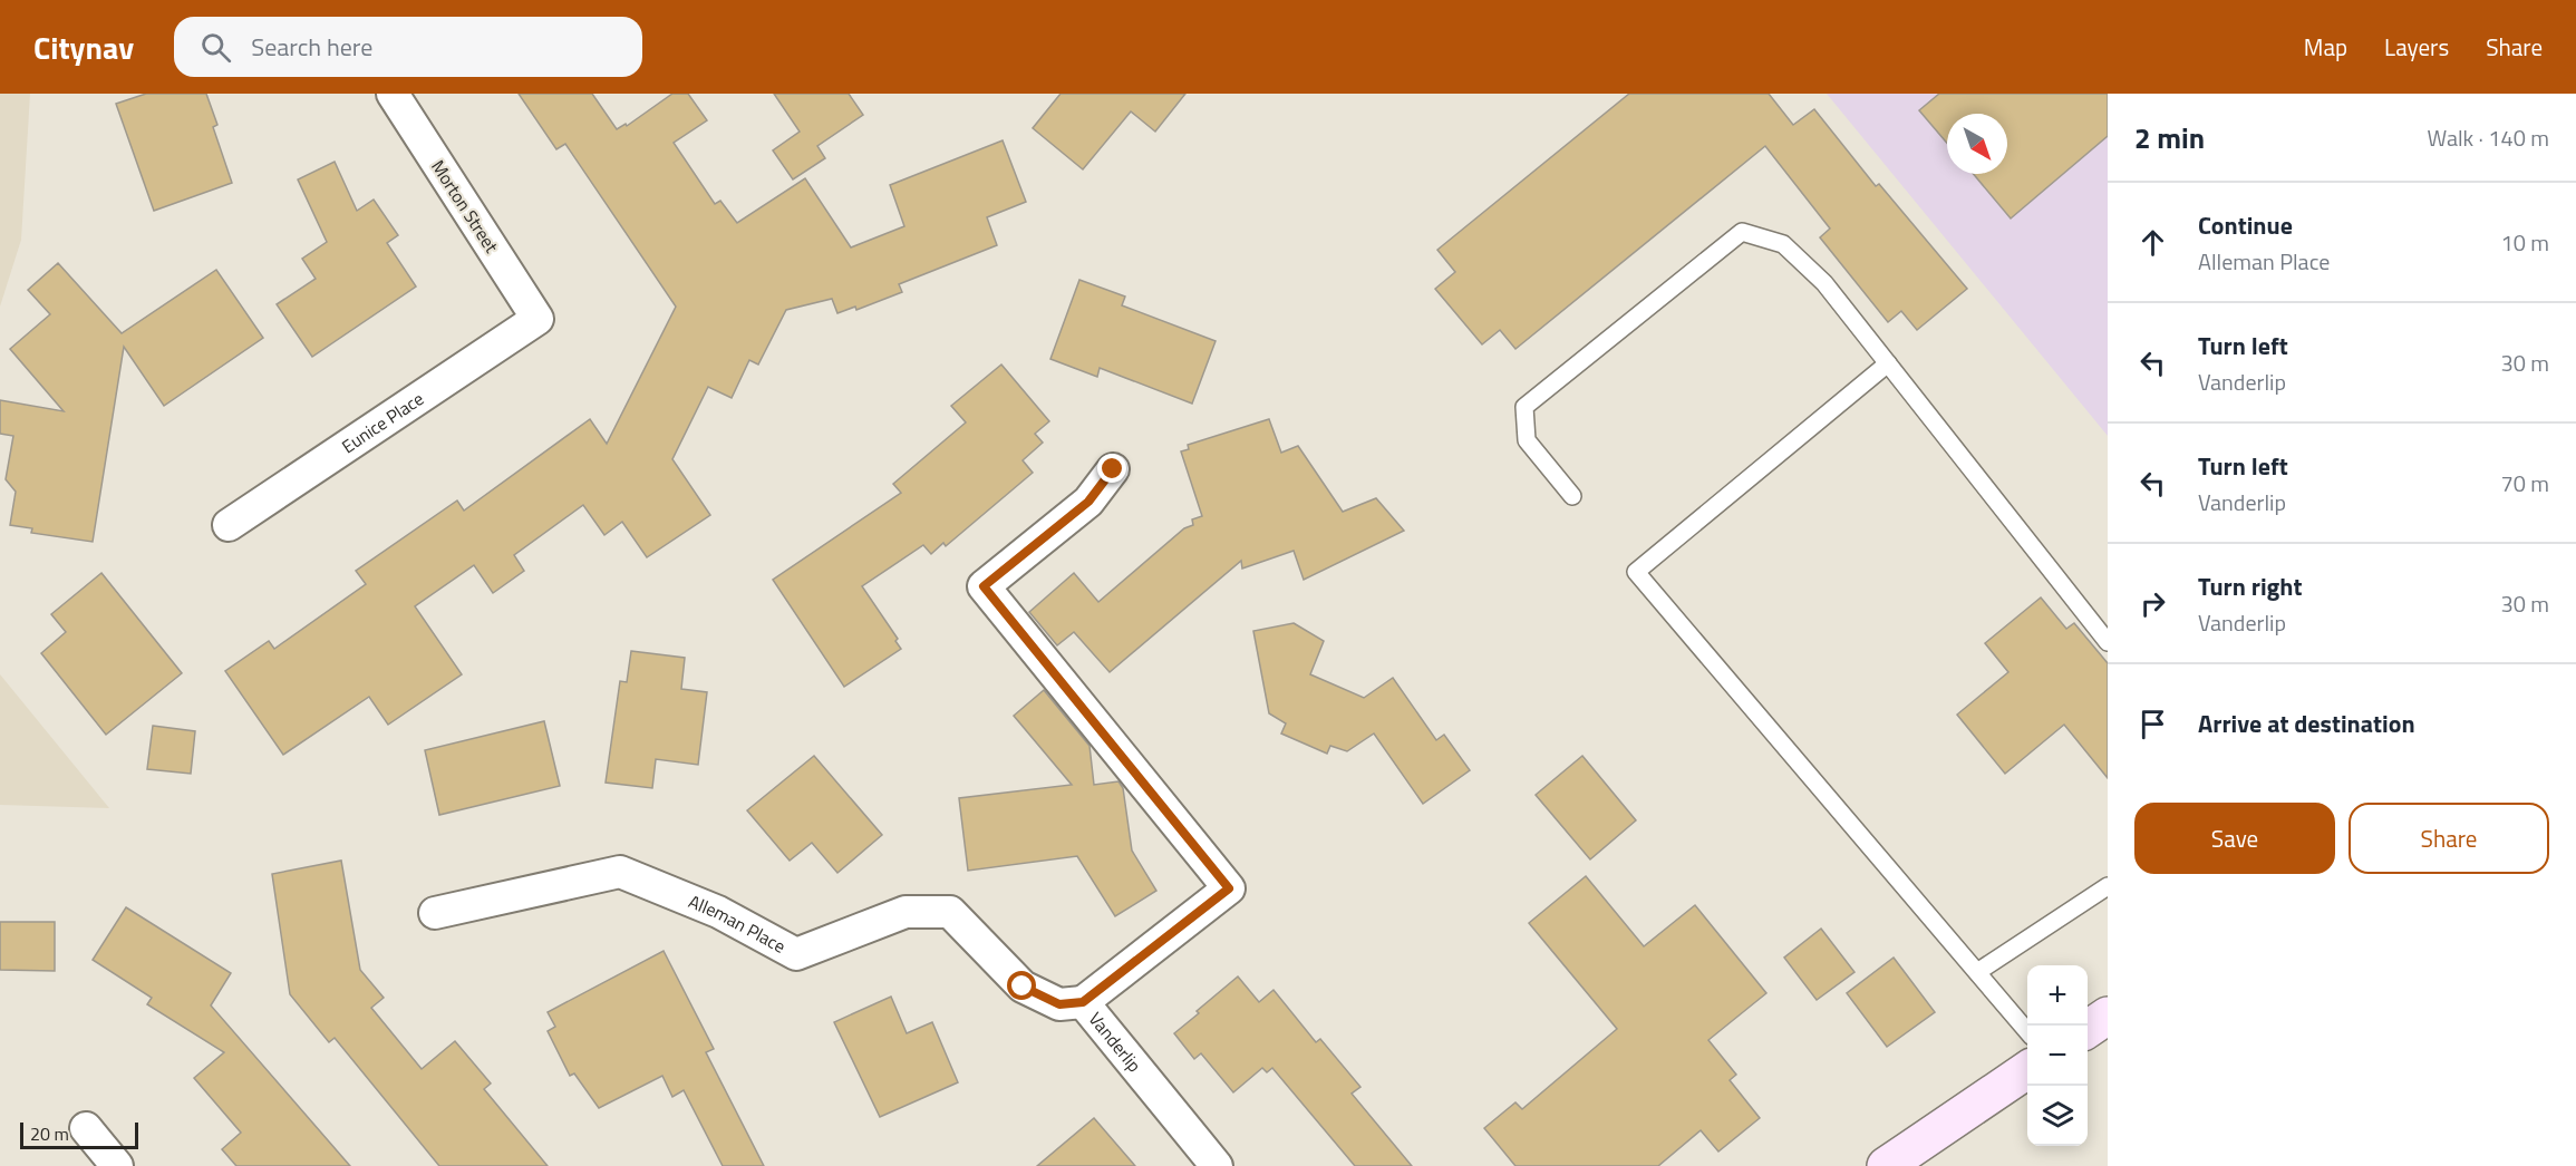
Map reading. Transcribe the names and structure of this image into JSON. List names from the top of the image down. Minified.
{"streets":{"street":["Morton Street","Eunice Place","Alleman Place","Vanderlip"]},"crossings":[["Morton Street","Eunice Place"],["Alleman Place","Vanderlip"]],"scale_bar":"20 m","north":"bottom right","page":{"header":"Citynav","search":"Search here","nav":["Map","Layers","Share"],"heading":["2 min","Walk · 140 m"],"list":[["Continue","Alleman Place","10 m"],["Turn left","Vanderlip","30 m"],["Turn left","Vanderlip","70 m"],["Turn right","Vanderlip","30 m"],"Arrive at destination"],"buttons":["Save","Share"],"map_buttons":["+","−"],"scale":"20 m"}}
